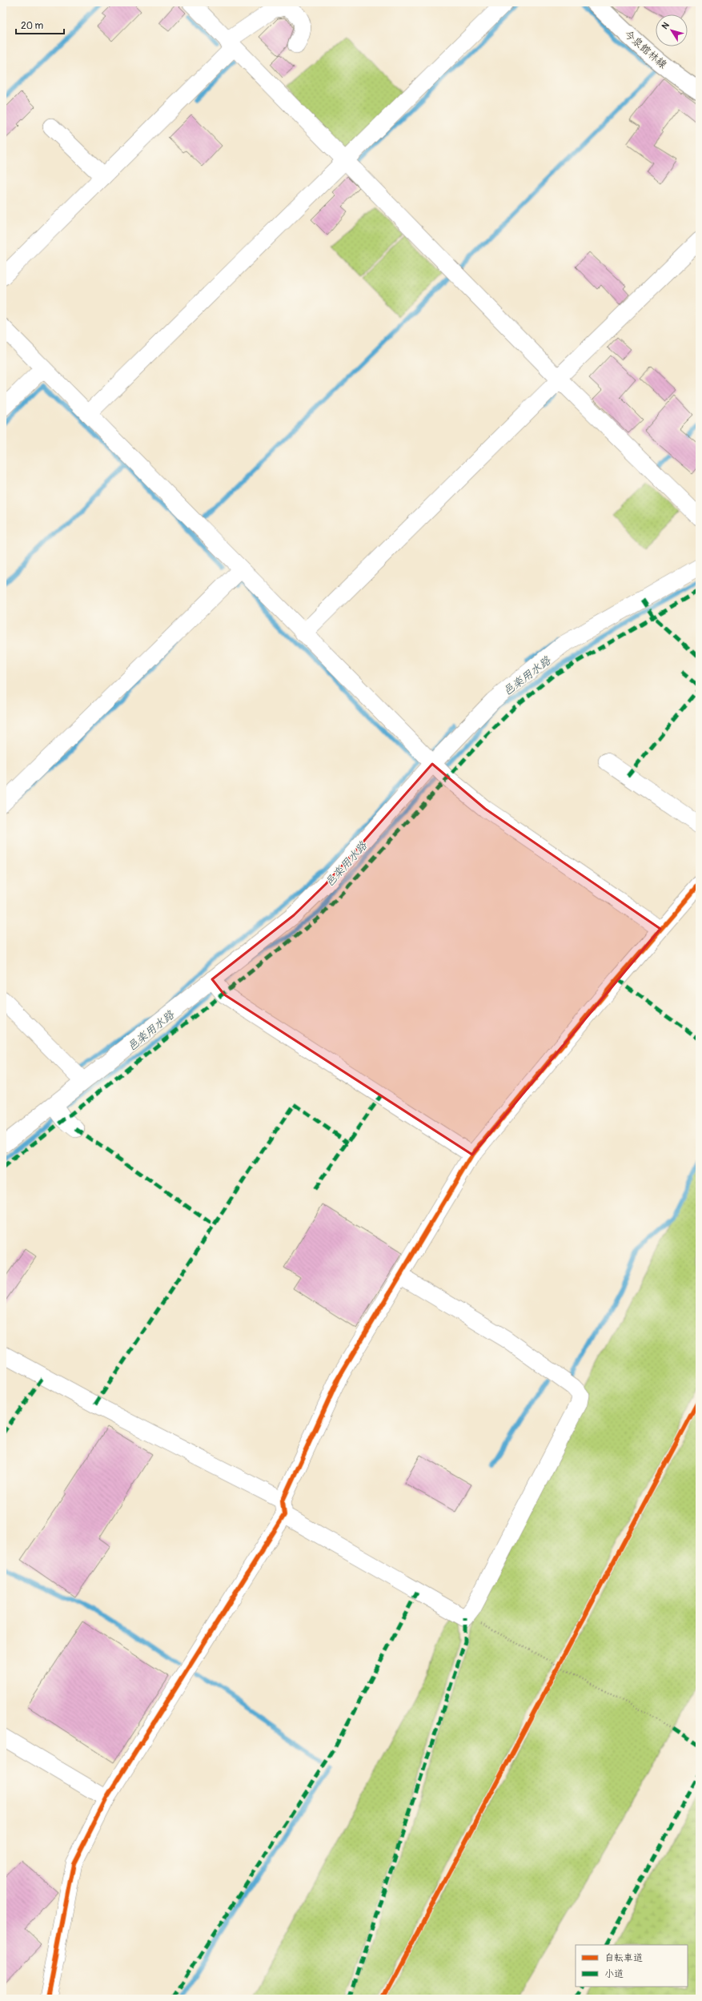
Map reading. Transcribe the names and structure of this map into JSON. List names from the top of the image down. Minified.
{"streets":{"main road":["今泉館林線"]},"water":["邑楽用水路"],"legend":["自転車道","小道"],"scale_bar":"20 m","north":"top left"}
